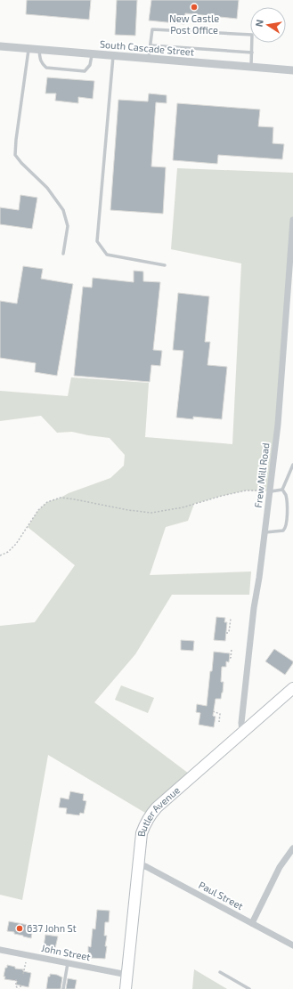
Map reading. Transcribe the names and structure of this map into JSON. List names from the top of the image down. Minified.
{"streets":{"main road":["Butler Avenue"],"street":["South Cascade Street","Frew Mill Road","Paul Street","John Street"]},"crossings":[["Frew Mill Road","Butler Avenue"],["Butler Avenue","Paul Street"],["Butler Avenue","John Street"]],"places":["New Castle Post Office","637 John St"],"north":"left"}
